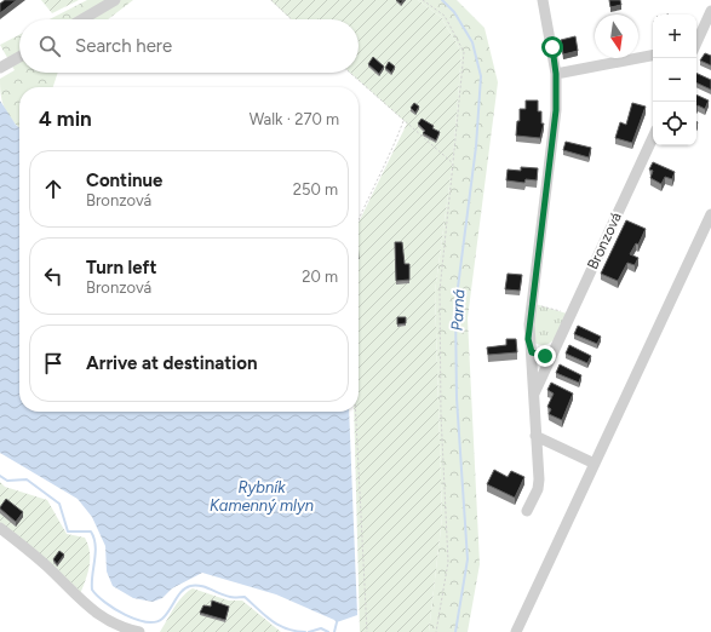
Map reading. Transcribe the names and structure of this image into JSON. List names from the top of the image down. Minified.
{"streets":{"street":["Bronzová"]},"water":["Parná","Rybník Kamenný mlyn"],"north":"bottom","page":{"map_buttons":["+","−"],"search":"Search here","heading":["4 min","Walk · 270 m"],"list":[["Continue","Bronzová","250 m"],["Turn left","Bronzová","20 m"],"Arrive at destination"]}}
